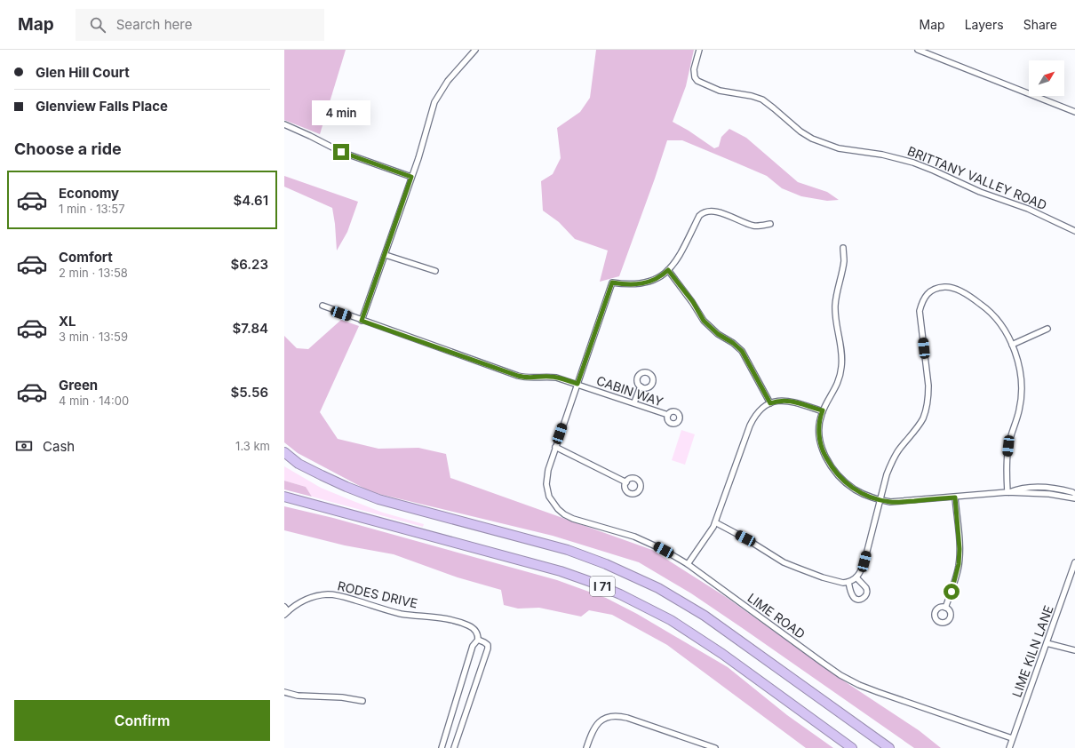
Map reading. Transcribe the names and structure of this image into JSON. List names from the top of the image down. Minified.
{"streets":{"highway":["I 71"],"street":["BRITTANY VALLEY ROAD","CABIN WAY","RODES DRIVE","LIME ROAD","LIME KILN LANE"]},"crossings":[["LIME ROAD","LIME KILN LANE"]],"north":"top right","page":{"header":"Map","search":"Search here","nav":["Map","Layers","Share"],"banner":["Glen Hill Court","Glenview Falls Place"],"bubble":"4 min","heading":"Choose a ride","list":[{"name":"Economy","note":"1 min · 13:57","value":"$4.61"},{"name":"Comfort","note":"2 min · 13:58","value":"$6.23"},{"name":"XL","note":"3 min · 13:59","value":"$7.84"},{"name":"Green","note":"4 min · 14:00","value":"$5.56"}],"pay":["Cash","1.3 km"],"buttons":"Confirm"}}
